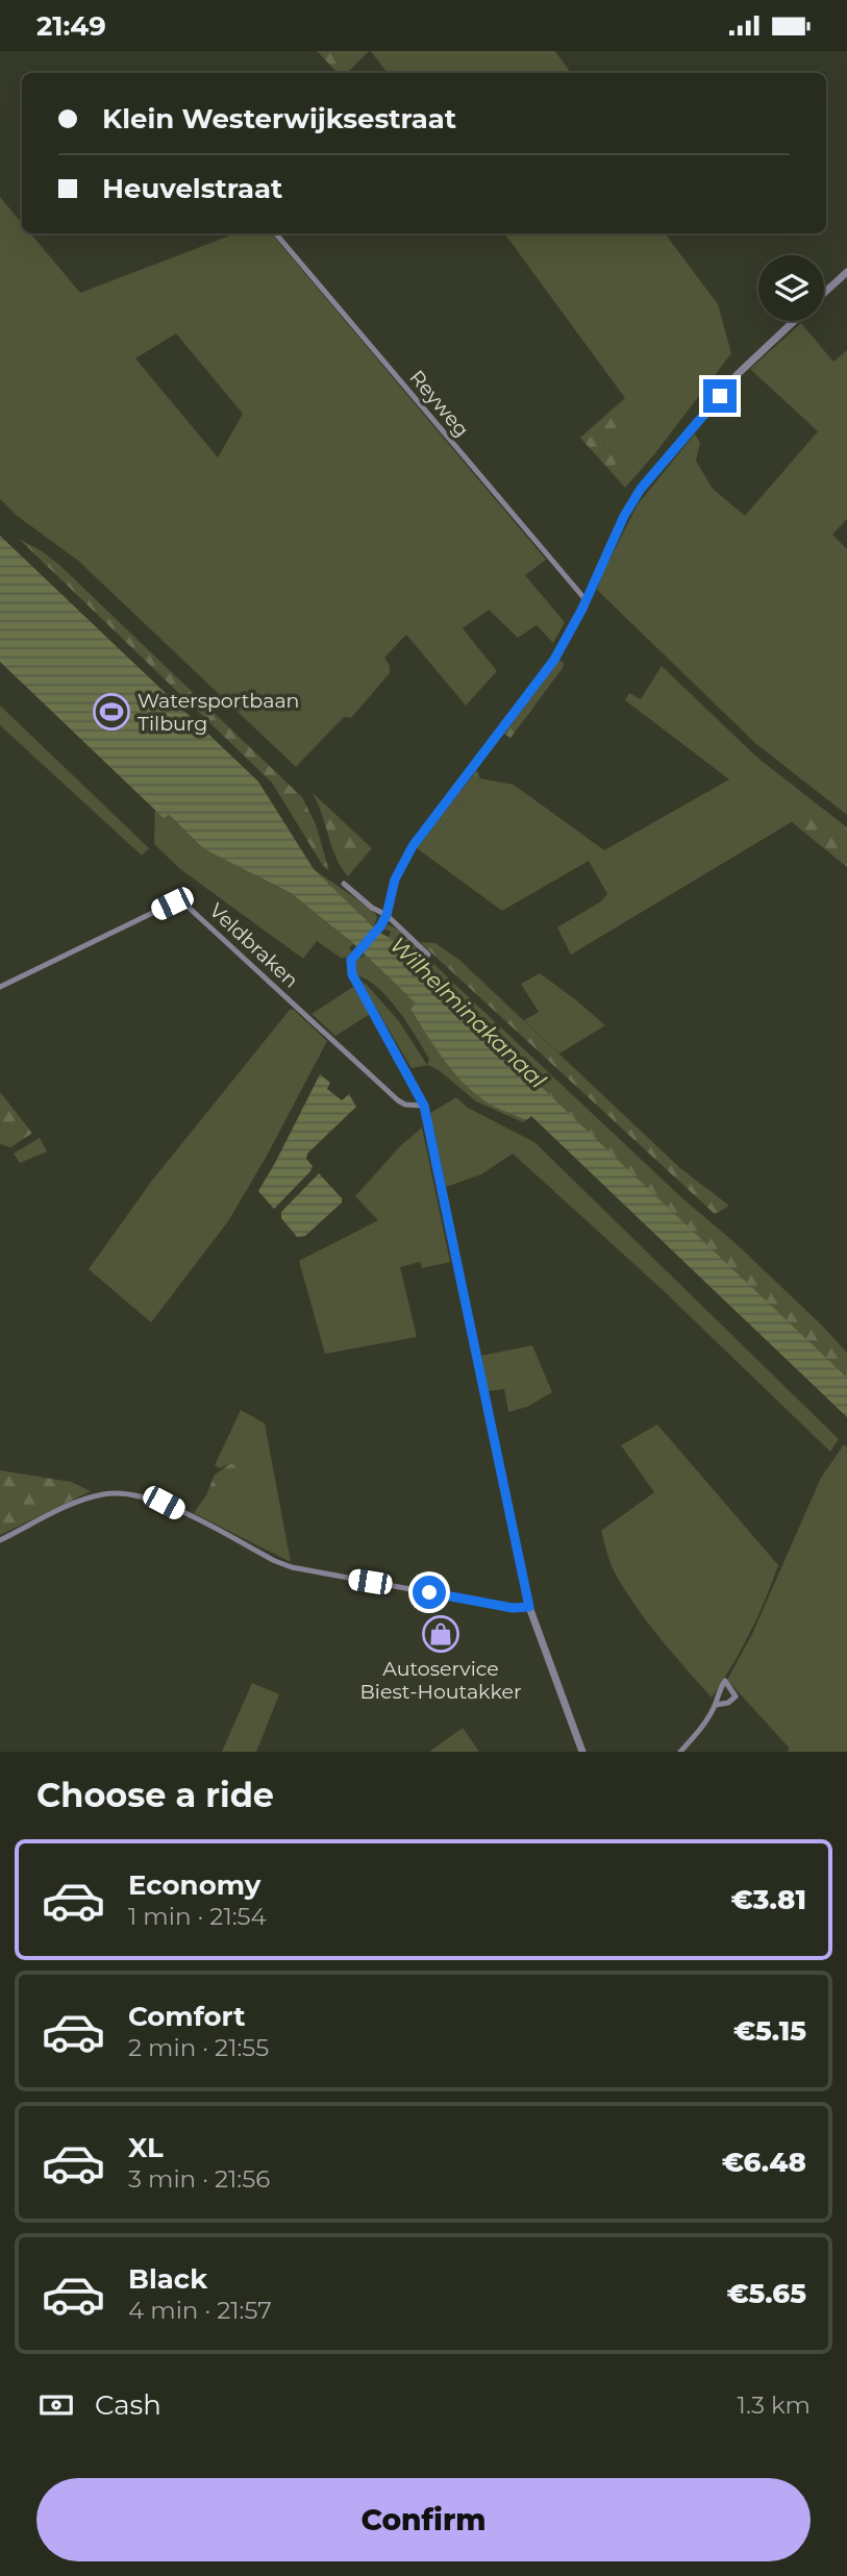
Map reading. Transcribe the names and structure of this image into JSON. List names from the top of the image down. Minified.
{"streets":{"street":["Reyweg","Veldbraken"]},"water":["Wilhelminakanaal"],"places":{"sports":["Watersportbaan Tilburg"],"shop":["Autoservice Biest-Houtakker"]},"page":{"status":"21:49","banner":["Klein Westerwijksestraat","Heuvelstraat"],"heading":"Choose a ride","list":[{"name":"Economy","note":"1 min · 21:54","value":"€3.81"},{"name":"Comfort","note":"2 min · 21:55","value":"€5.15"},{"name":"XL","note":"3 min · 21:56","value":"€6.48"},{"name":"Black","note":"4 min · 21:57","value":"€5.65"}],"pay":["Cash","1.3 km"],"buttons":"Confirm"}}
